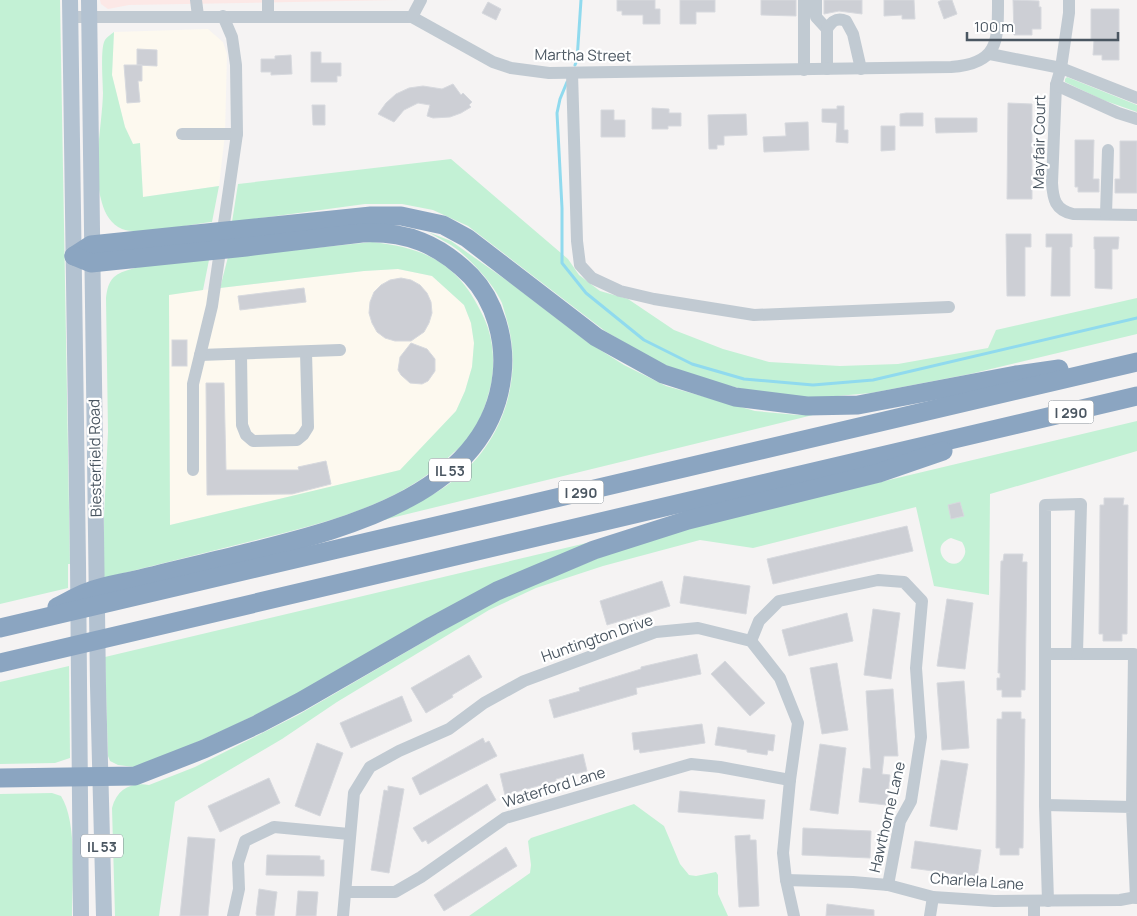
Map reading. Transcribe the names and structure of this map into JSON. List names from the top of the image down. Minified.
{"streets":{"highway":["I 290","IL 53"],"main road":["Biesterfield Road"],"street":["Martha Street","Mayfair Court","Huntington Drive","Waterford Lane","Hawthorne Lane","Charlela Lane"]},"crossings":[["Martha Street","Biesterfield Road"],["I 290","IL 53"],["Biesterfield Road","IL 53"],["Huntington Drive","Waterford Lane"],["Huntington Drive","Hawthorne Lane"],["Hawthorne Lane","Charlela Lane"]],"scale_bar":"100 m"}
